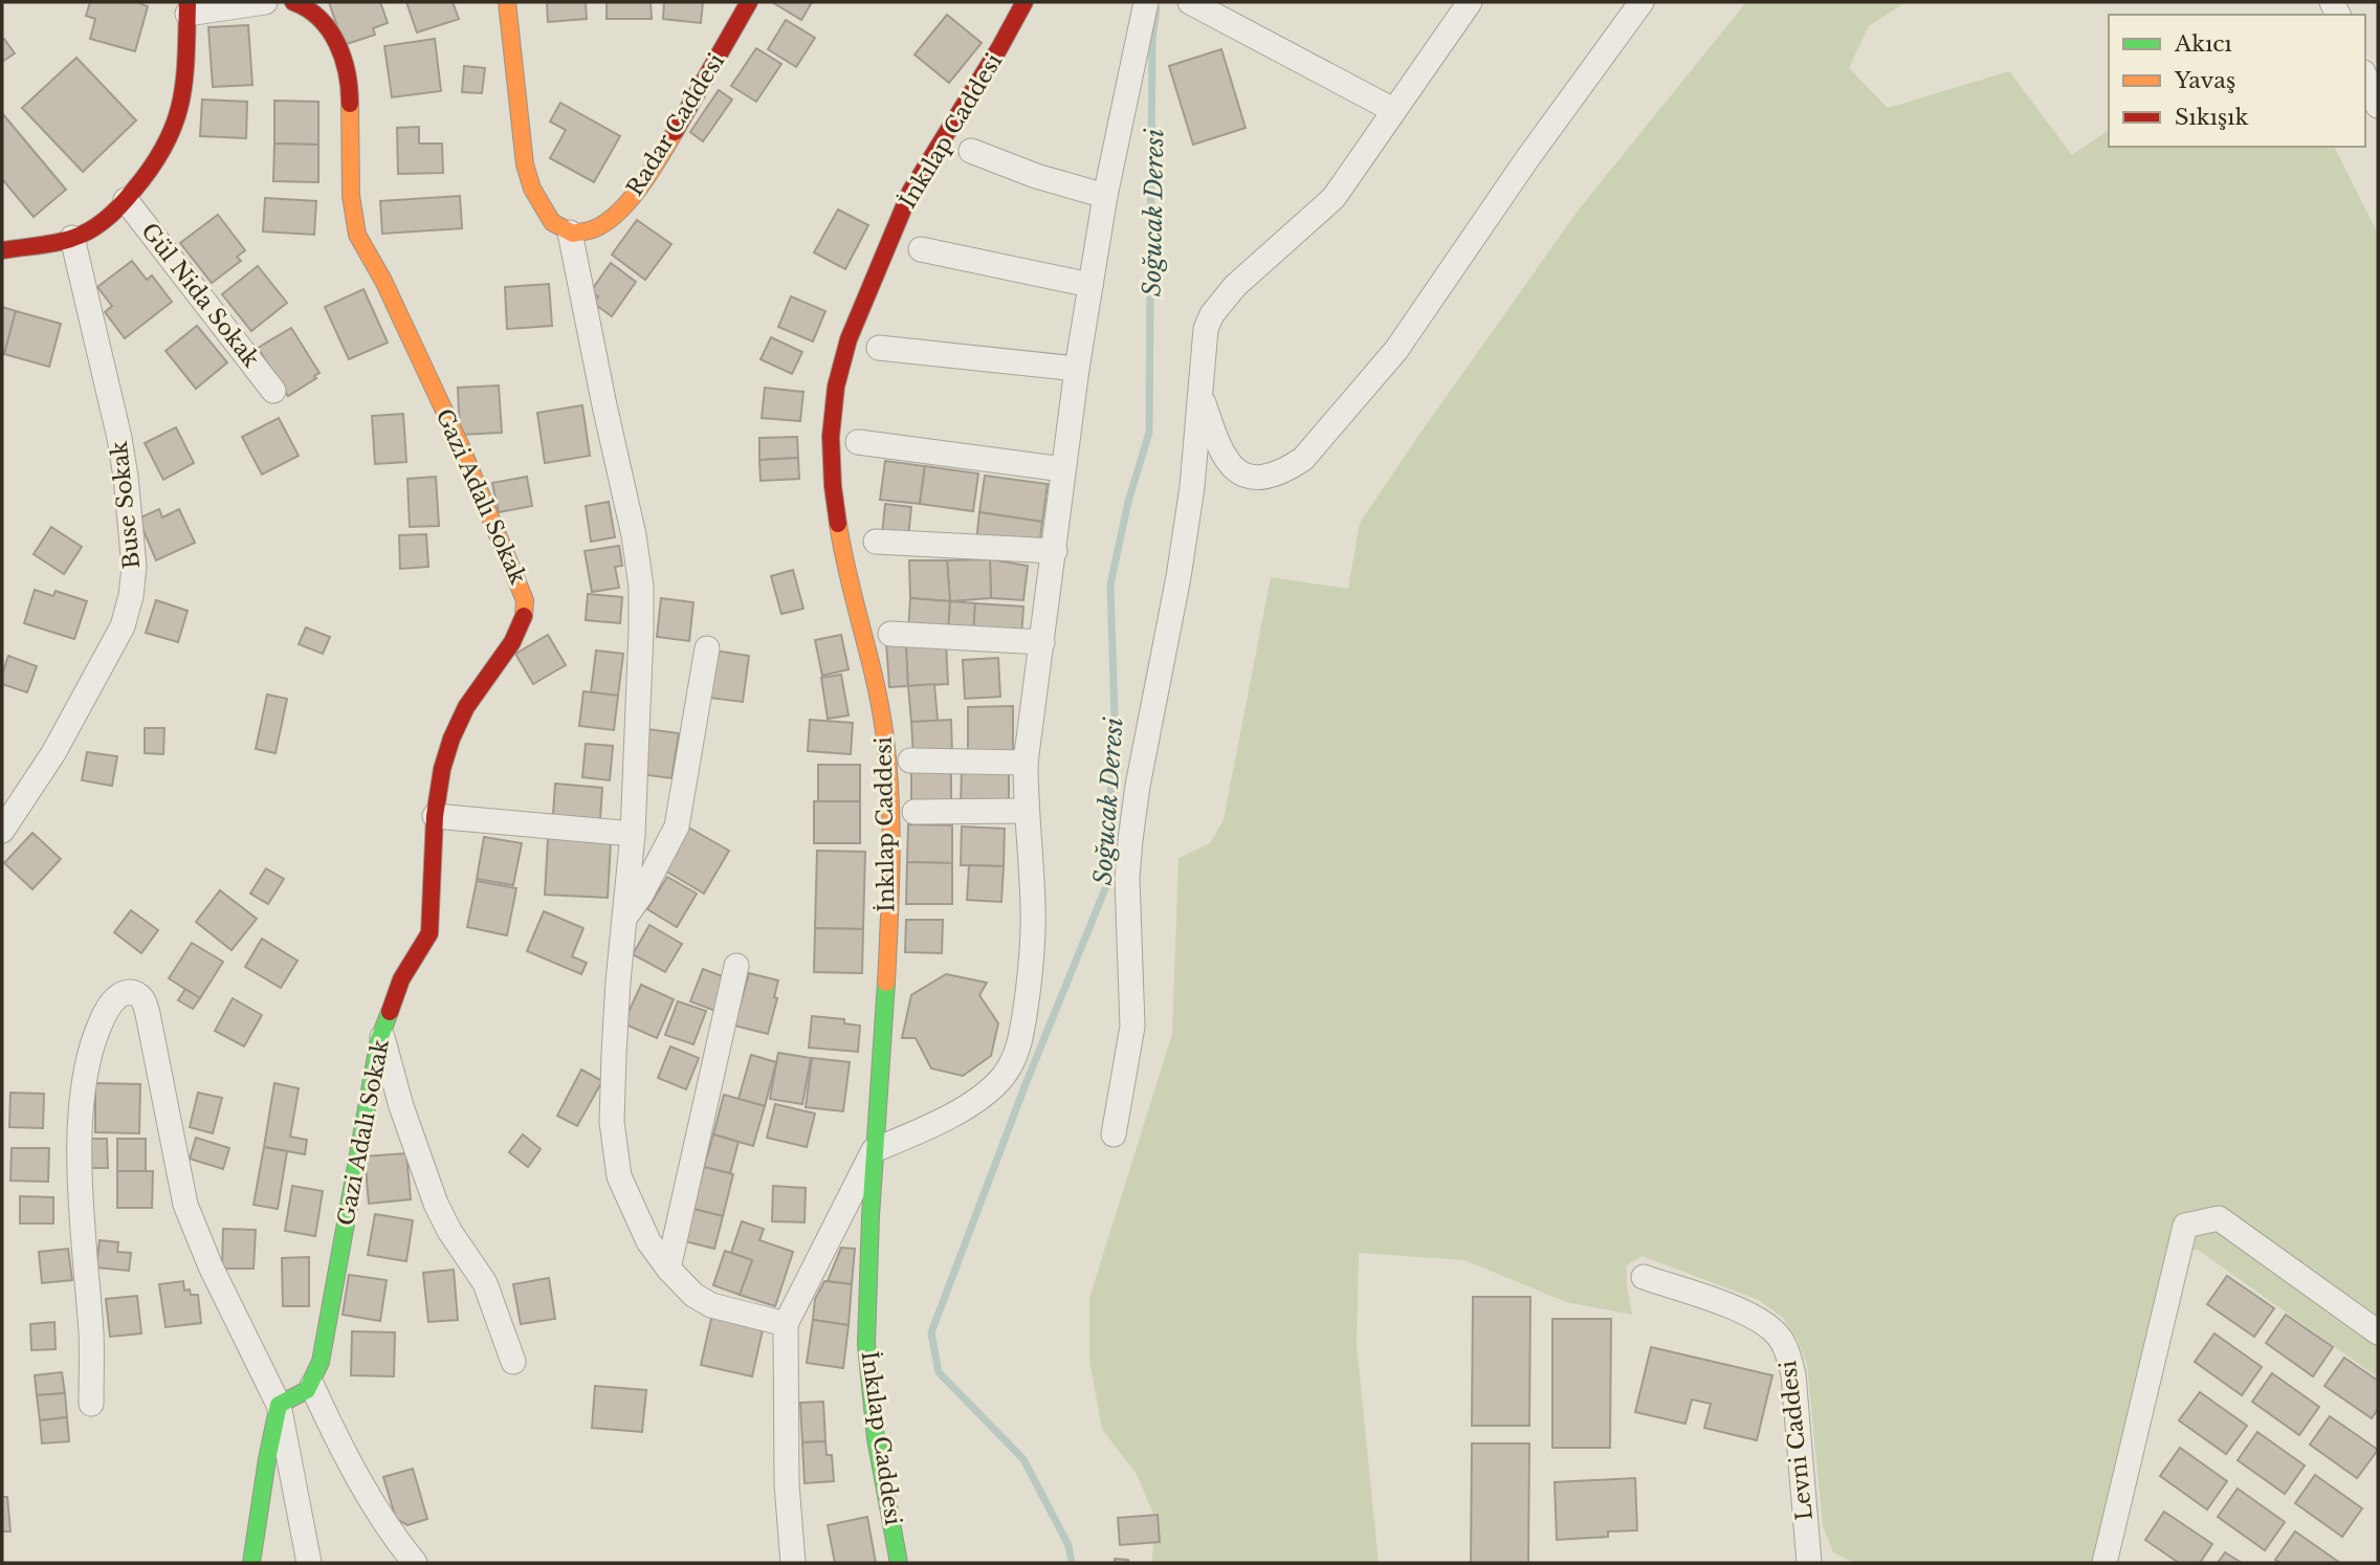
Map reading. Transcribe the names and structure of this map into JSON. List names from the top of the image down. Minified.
{"streets":{"street":["Radar Caddesi","İnkılap Caddesi","Gül Nida Sokak","Gazi Adalı Sokak","Buse Sokak","Levni Caddesi"]},"water":["Soğucak Deresi"],"legend":["Akıcı","Yavaş","Sıkışık"]}
